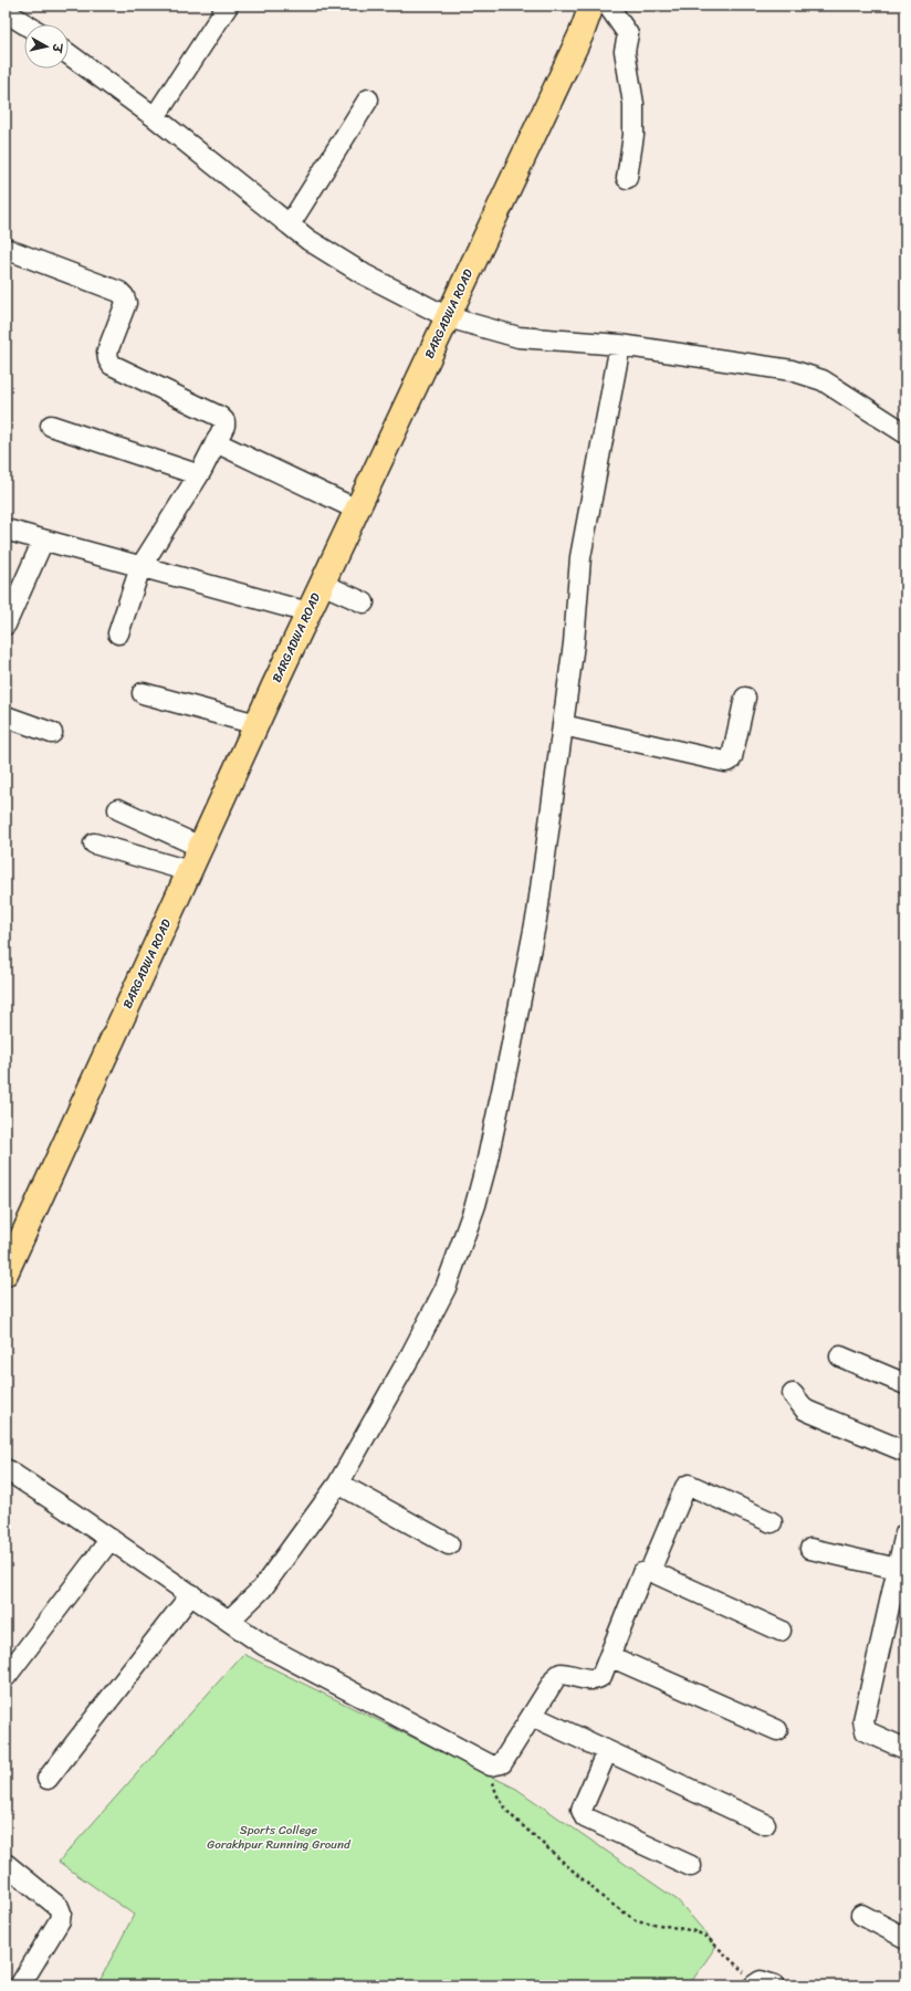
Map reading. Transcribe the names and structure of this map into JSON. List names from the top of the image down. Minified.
{"streets":{"main road":["BARGADWA ROAD"]},"parks":["Sports College Gorakhpur Running Ground"],"north":"right"}
